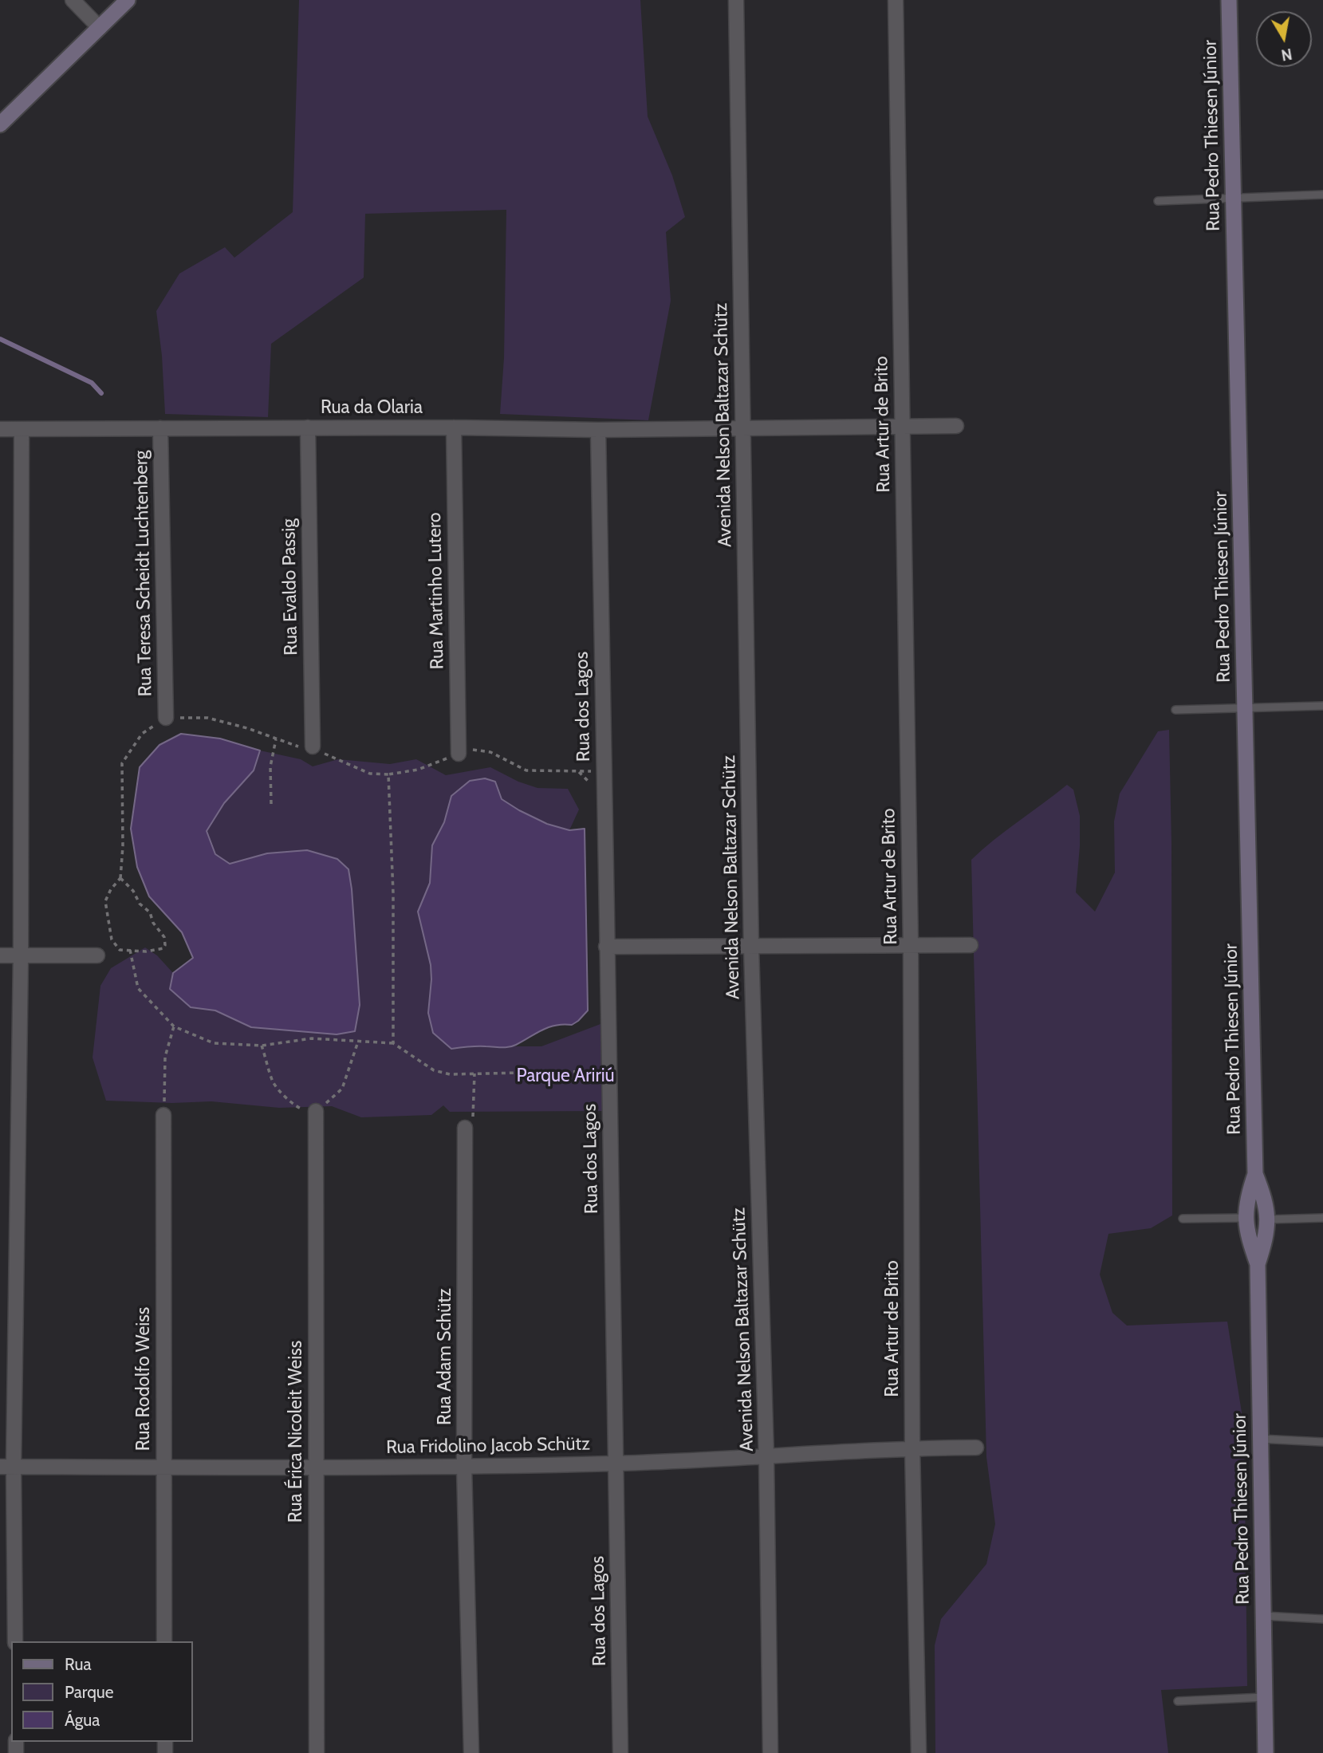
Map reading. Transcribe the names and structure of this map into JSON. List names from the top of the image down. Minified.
{"streets":{"main road":["Rua Pedro Thiesen Júnior"],"street":["Rua da Olaria","Rua Artur de Brito","Avenida Nelson Baltazar Schütz","Rua Teresa Scheidt Luchtenberg","Rua Evaldo Passig","Rua Martinho Lutero","Rua dos Lagos","Rua Adam Schütz","Rua Rodolfo Weiss","Rua Érica Nicoleit Weiss","Rua Fridolino Jacob Schütz"]},"crossings":[["Rua da Olaria","Rua Artur de Brito"],["Rua da Olaria","Avenida Nelson Baltazar Schütz"],["Rua da Olaria","Rua Teresa Scheidt Luchtenberg"],["Rua da Olaria","Rua Evaldo Passig"],["Rua da Olaria","Rua Martinho Lutero"],["Rua da Olaria","Rua dos Lagos"],["Rua Artur de Brito","Rua Fridolino Jacob Schütz"],["Avenida Nelson Baltazar Schütz","Rua Fridolino Jacob Schütz"],["Rua dos Lagos","Rua Fridolino Jacob Schütz"],["Rua Adam Schütz","Rua Fridolino Jacob Schütz"],["Rua Rodolfo Weiss","Rua Fridolino Jacob Schütz"],["Rua Érica Nicoleit Weiss","Rua Fridolino Jacob Schütz"]],"parks":["Parque Aririú"],"legend":["Rua","Parque","Água"],"north":"bottom"}
